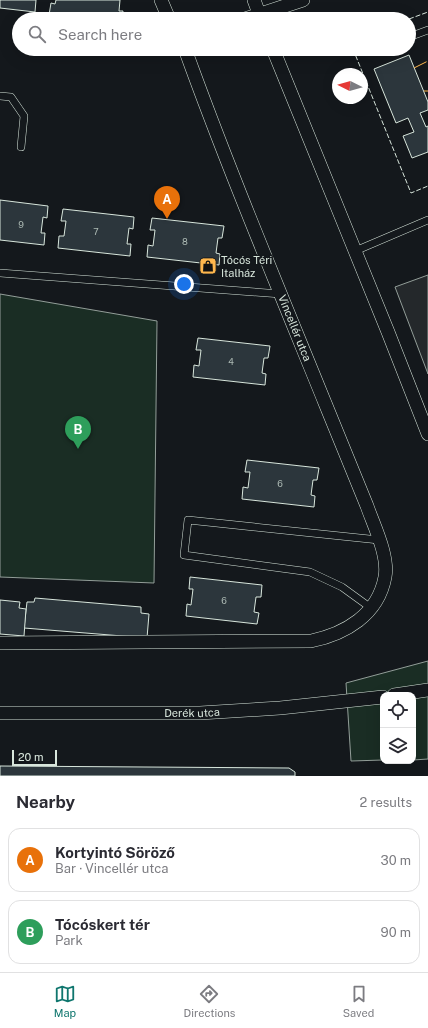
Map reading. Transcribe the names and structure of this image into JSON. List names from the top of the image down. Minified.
{"streets":{"street":["Vincellér utca","Derék utca"]},"places":{"shop":["Tócós Téri Italház"]},"house_numbers":["9","7","8","4","6","6"],"scale_bar":"20 m","north":"left","page":{"search":"Search here","pins":["A","B"],"scale":"20 m","heading":["Nearby","2 results"],"list":[{"mark":"A","name":"Kortyintó Söröző","note":"Bar · Vincellér utca","value":"30 m"},{"mark":"B","name":"Tócóskert tér","note":"Park","value":"90 m"}],"nav":["Map","Directions","Saved"]}}
